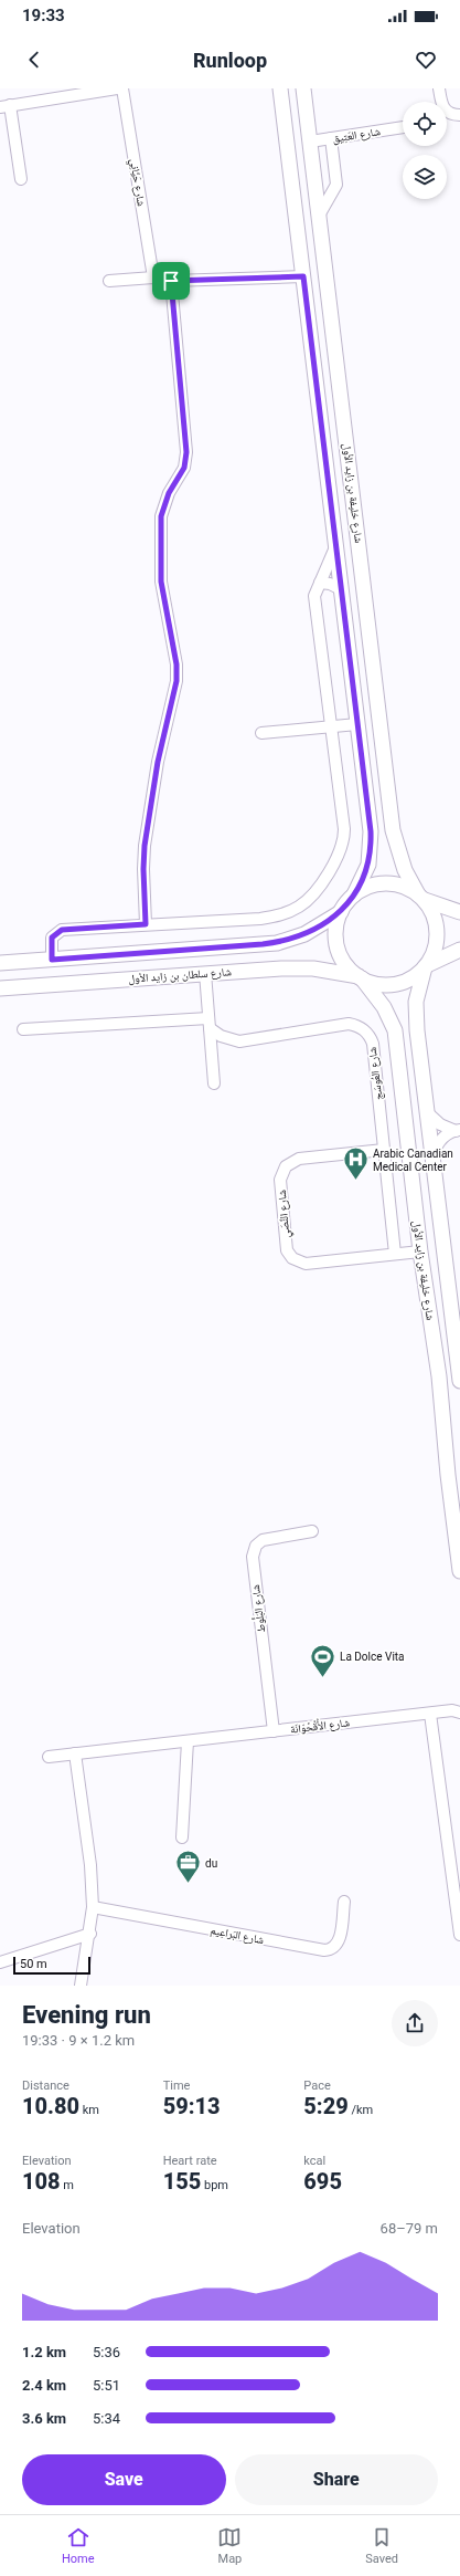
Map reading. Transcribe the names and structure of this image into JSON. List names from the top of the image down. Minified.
{"streets":{"main road":["شارع خليفة بن زايد الأول","شارع سلطان بن زايد الأول"],"street":["شارع العَتِيق","شارع حَيَّانِي","شارع العُوسَج","شارع النِّصَي","شارع البَلُّوط","شارع الأُقْحُوَانَة","شارع البَراعِيم"]},"crossings":[["شارع العَتِيق","شارع خليفة بن زايد الأول"],["شارع خليفة بن زايد الأول","شارع سلطان بن زايد الأول"],["شارع خليفة بن زايد الأول","شارع النِّصَي"],["شارع العُوسَج","شارع النِّصَي"],["شارع البَلُّوط","شارع الأُقْحُوَانَة"]],"places":{"hospital":["Arabic Canadian Medical Center"],"sports":["La Dolce Vita"],"office":["du"]},"scale_bar":"50 m","page":{"status":"19:33","header":"Runloop","scale":"50 m","heading":["Evening run","19:33 · 9 × 1.2 km"],"stats":[["Distance","10.80 km"],["Time","59:13"],["Pace","5:29 /km"],["Elevation","108 m"],["Heart rate","155 bpm"],["kcal","695"]],"chart":["Elevation","68–79 m"],"list":[{"name":"1.2 km","note":"5:36"},{"name":"2.4 km","note":"5:51"},{"name":"3.6 km","note":"5:34"}],"buttons":["Save","Share"],"tabs":["Home","Map","Saved"]}}
